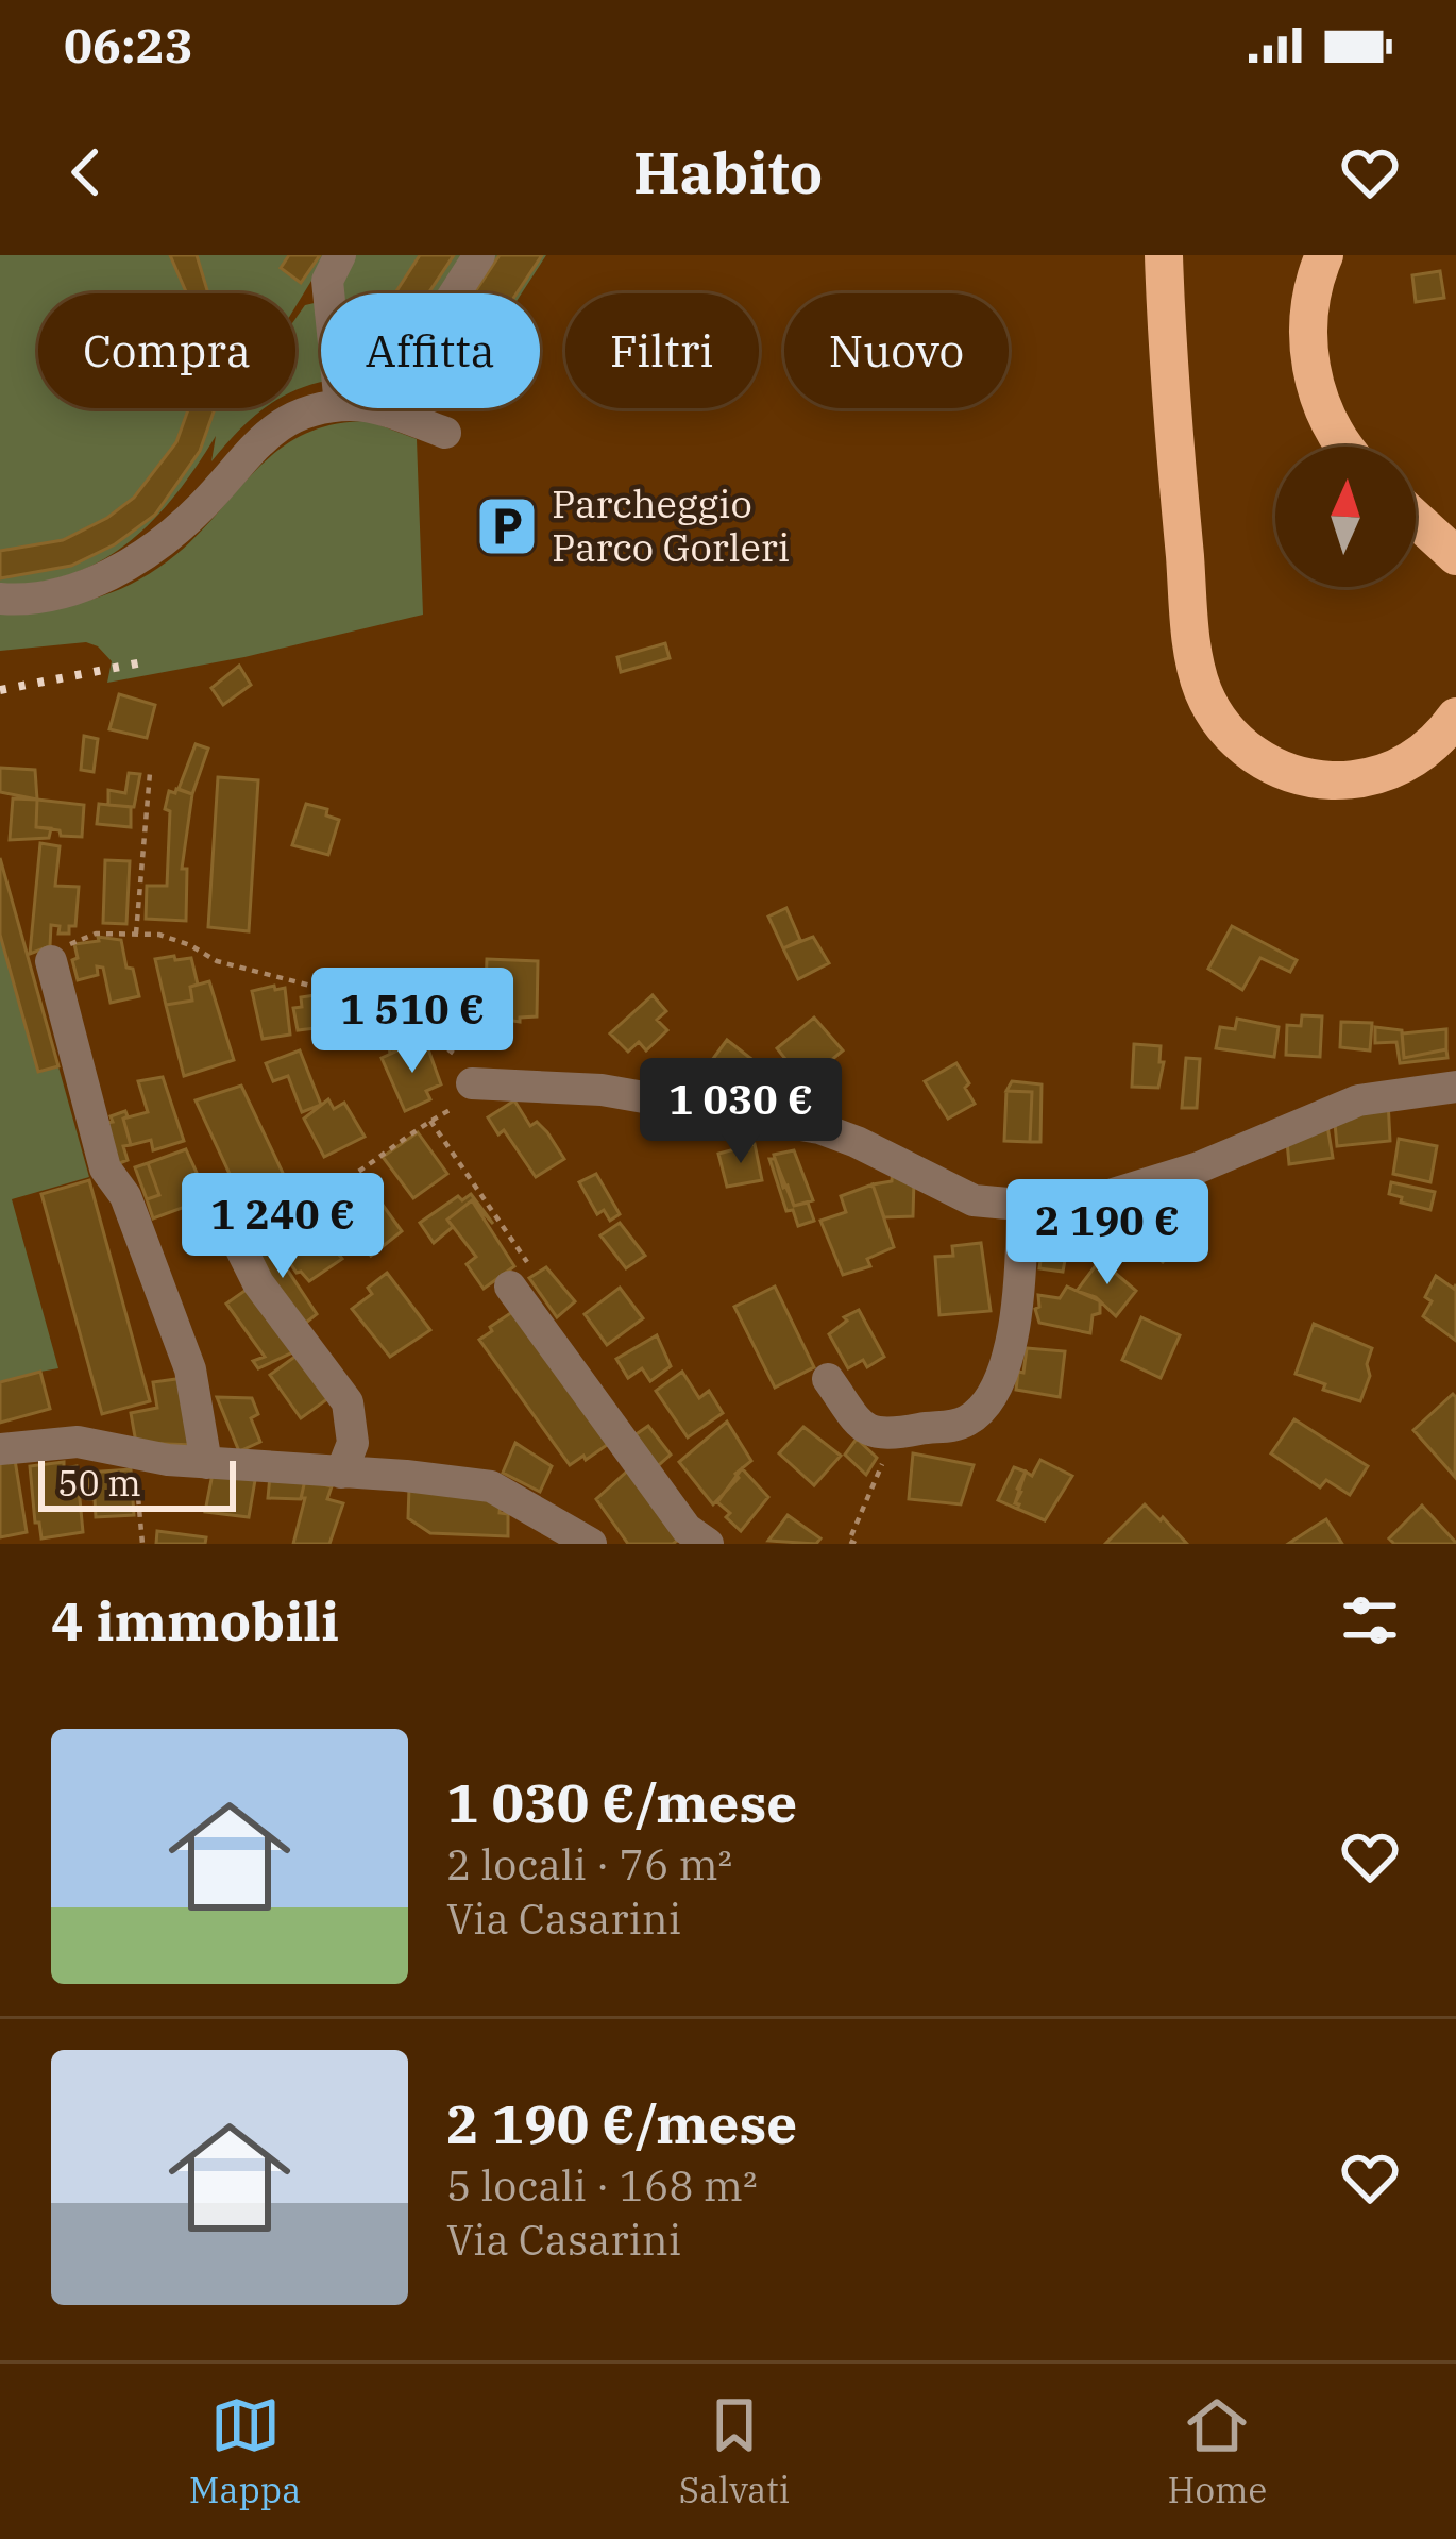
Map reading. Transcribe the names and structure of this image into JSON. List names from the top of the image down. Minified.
{"places":{"parking":["Parcheggio Parco Gorleri"]},"scale_bar":"50 m","north":"top","page":{"status":"06:23","header":"Habito","chip":["Compra","Affitta","Filtri","Nuovo"],"price":["1 510 €","1 030 €","1 240 €","2 190 €"],"scale":"50 m","heading":"4 immobili","list":[{"name":"1 030 €/mese","note":"2 locali · 76 m² · Via Casarini"},{"name":"2 190 €/mese","note":"5 locali · 168 m² · Via Casarini"}],"tabs":["Mappa","Salvati","Home"]}}
